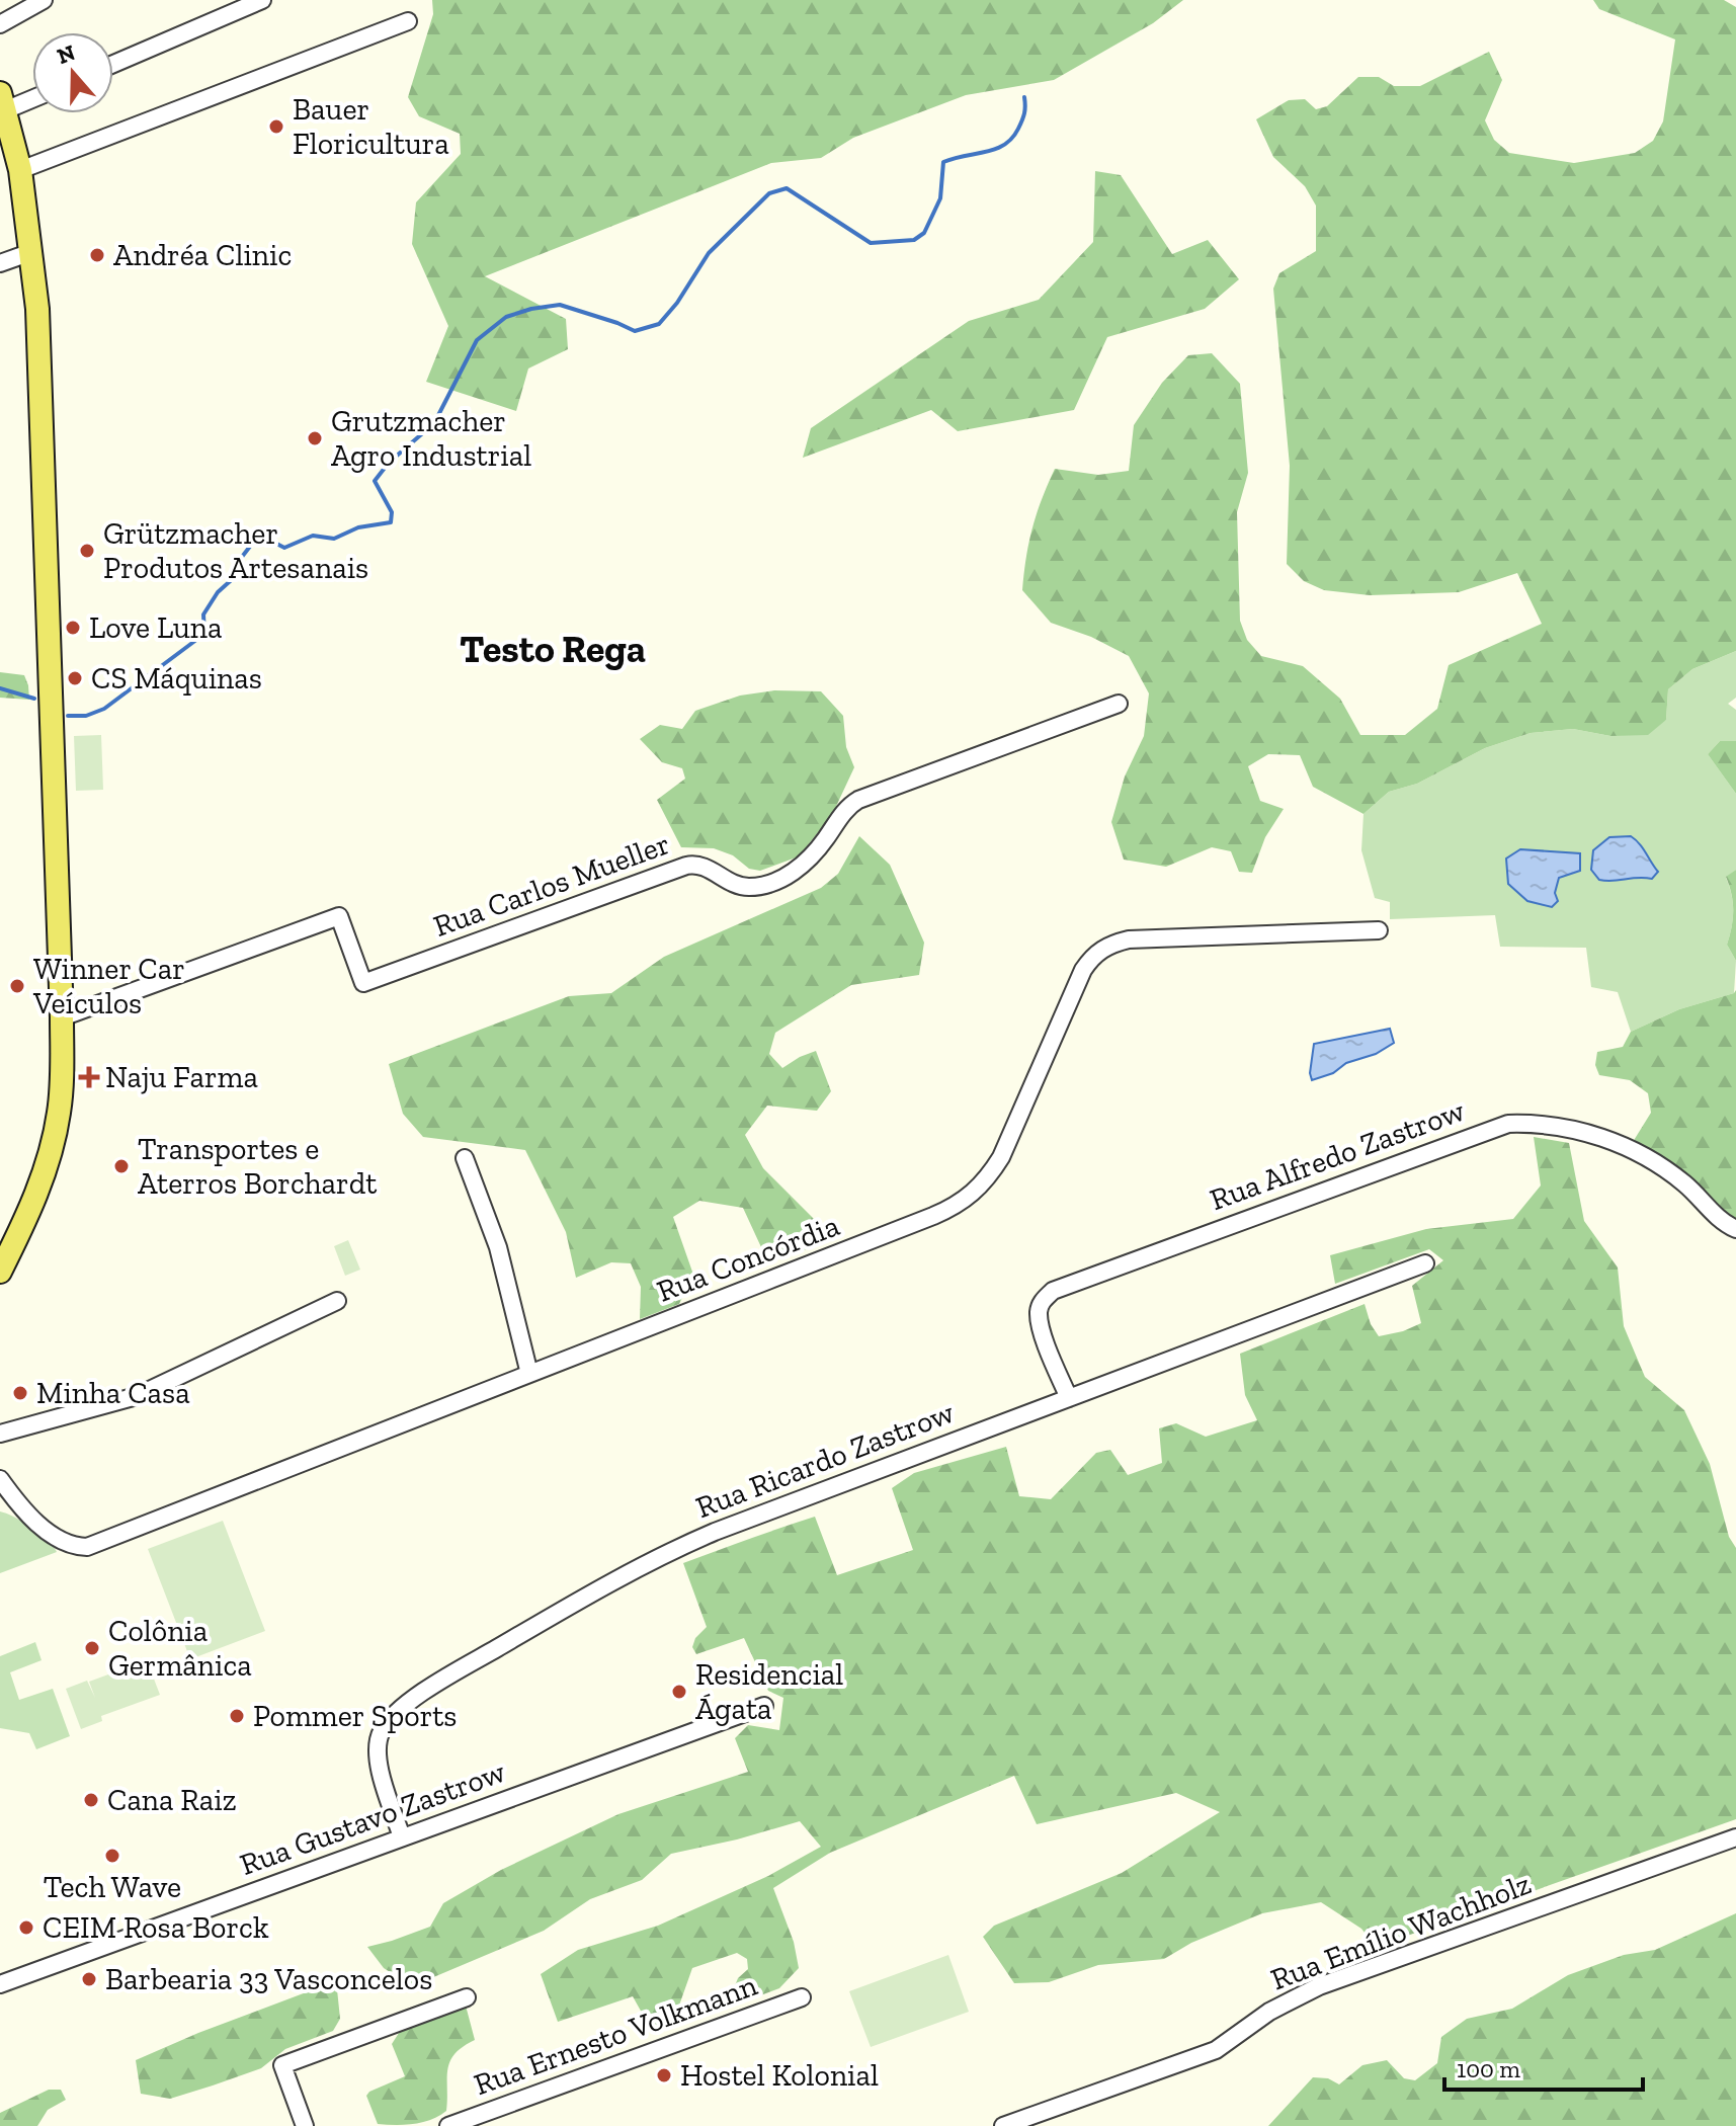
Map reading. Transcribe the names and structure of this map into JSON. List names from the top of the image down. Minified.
{"streets":{"street":["Rua Carlos Mueller","Rua Alfredo Zastrow","Rua Concórdia","Rua Ricardo Zastrow","Rua Gustavo Zastrow","Rua Emílio Wachholz","Rua Ernesto Volkmann"]},"crossings":[["Rua Alfredo Zastrow","Rua Ricardo Zastrow"],["Rua Ricardo Zastrow","Rua Gustavo Zastrow"]],"districts":["Testo Rega"],"places":{"other":["Bauer Floricultura","Andréa Clinic","Grutzmacher Agro Industrial","Grützmacher Produtos Artesanais","Love Luna","CS Máquinas","Winner Car Veículos","Transportes e Aterros Borchardt","Minha Casa","Colônia Germânica","Residencial Ágata","Pommer Sports","Cana Raiz","Tech Wave","CEIM Rosa Borck","Barbearia 33 Vasconcelos","Hostel Kolonial"],"health":["Naju Farma"]},"scale_bar":"100 m","north":"top"}
